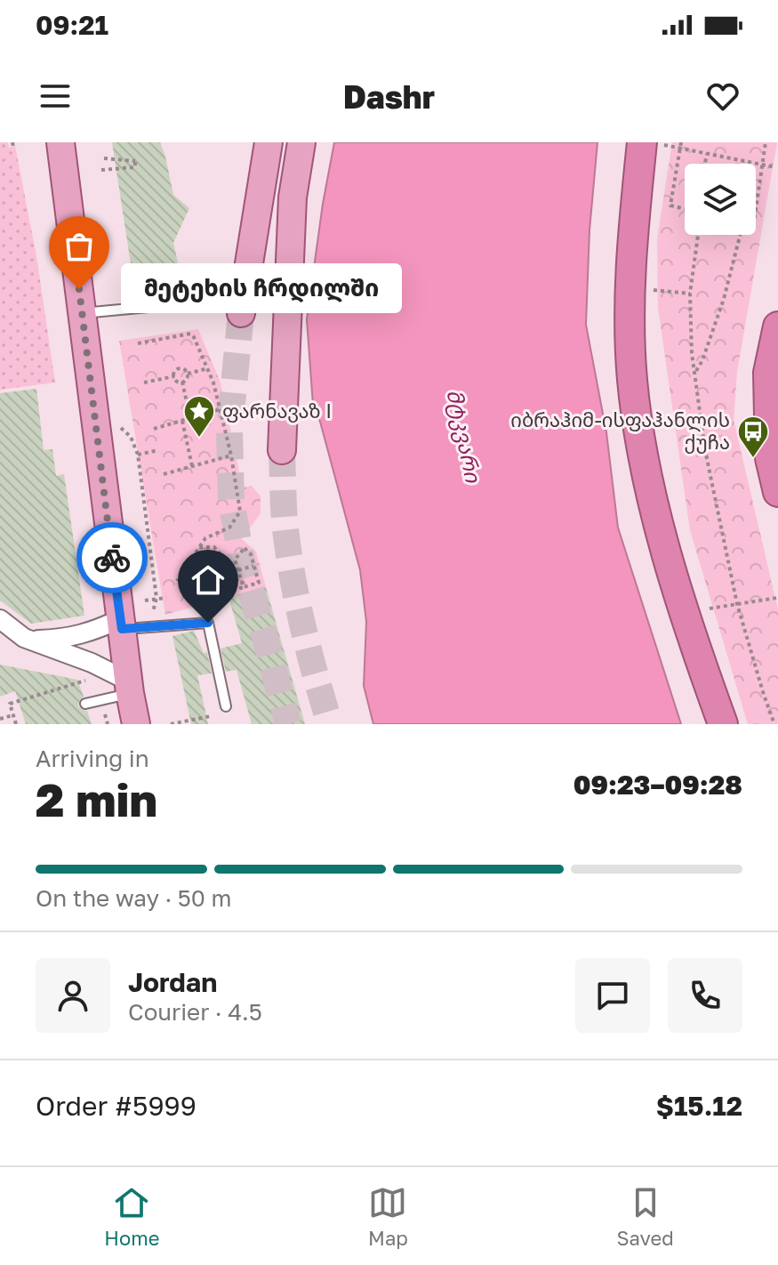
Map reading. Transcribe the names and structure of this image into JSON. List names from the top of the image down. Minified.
{"water":["მტკვარი"],"places":{"other":["მეტეხის ჩრდილში"],"place":["ფარნავაზ I"],"bus stop":["იბრაჰიმ-ისფაჰანლის ქუჩა"]},"page":{"status":"09:21","header":"Dashr","bubble":"მეტეხის ჩრდილში","heading":["2 min","Arriving in","09:23–09:28"],"panel":["Jordan","Courier · 4.5","Order #5999","$15.12"],"bar":"On the way · 50 m","tabs":["Home","Map","Saved"]}}
